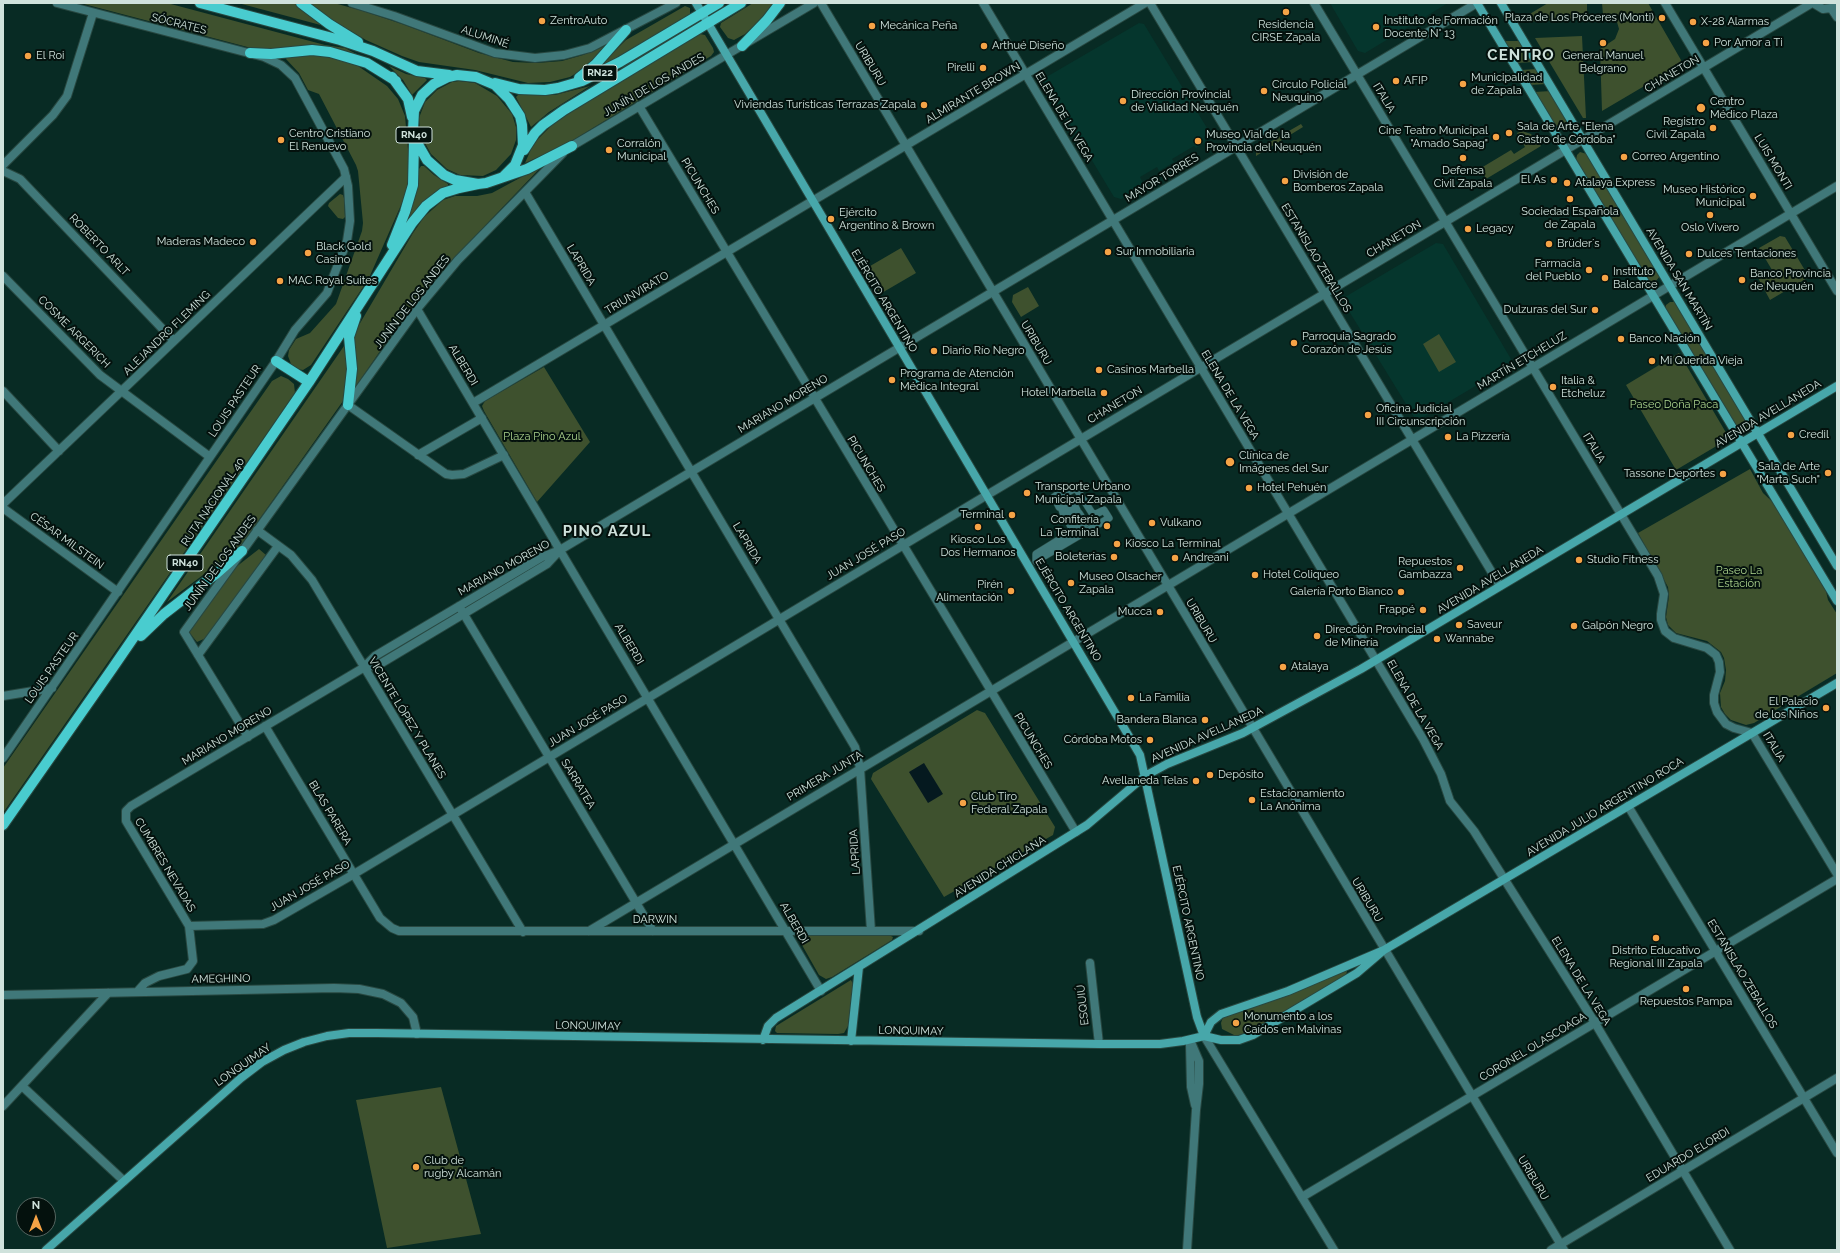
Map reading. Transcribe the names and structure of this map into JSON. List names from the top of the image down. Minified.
{"streets":{"main road":["RN22","RN40","AVENIDA SAN MARTÍN","EJÉRCITO ARGENTINO","AVENIDA AVELLANEDA","RUTA NACIONAL 40","AVENIDA JULIO ARGENTINO ROCA","AVENIDA CHICLANA","LONQUIMAY"],"street":["SÓCRATES","ALUMINÉ","URIBURU","CHANETON","JUNÍN DE LOS ANDES","ALMIRANTE BROWN","ITALIA","ELENA DE LA VEGA","LUIS MONTI","MAYOR TORRES","PICUNCHES","ROBERTO ARLT","ESTANISLAO ZEBALLOS","LAPRIDA","TRIUNVIRATO","COSME ARGERICH","ALEJANDRO FLEMING","MARTÍN ETCHELUZ","ALBERDI","LOUIS PASTEUR","MARIANO MORENO","CÉSAR MILSTEIN","JUAN JOSÉ PASO","VICENTE LÓPEZ Y PLANES","PRIMERA JUNTA","SARRATEA","BLAS PARERA","CUMBRES NEVADAS","DARWIN","AMEGHINO","ESQUIÚ","CORONEL OLASCOAGA","EDUARDO ELORDI"]},"crossings":[["SÓCRATES","LOUIS PASTEUR"],["URIBURU","CHANETON"],["URIBURU","ALMIRANTE BROWN"],["URIBURU","MAYOR TORRES"],["URIBURU","MARTÍN ETCHELUZ"],["URIBURU","AVENIDA AVELLANEDA"],["URIBURU","AVENIDA JULIO ARGENTINO ROCA"],["URIBURU","CORONEL OLASCOAGA"],["URIBURU","EDUARDO ELORDI"],["RN22","RN40"],["RN22","EJÉRCITO ARGENTINO"],["RN22","RUTA NACIONAL 40"],["CHANETON","ITALIA"],["CHANETON","ELENA DE LA VEGA"],["CHANETON","LUIS MONTI"],["CHANETON","ESTANISLAO ZEBALLOS"],["CHANETON","AVENIDA SAN MARTÍN"],["CHANETON","EJÉRCITO ARGENTINO"],["CHANETON","JUAN JOSÉ PASO"],["JUNÍN DE LOS ANDES","PICUNCHES"],["JUNÍN DE LOS ANDES","LAPRIDA"],["JUNÍN DE LOS ANDES","EJÉRCITO ARGENTINO"],["JUNÍN DE LOS ANDES","ALBERDI"],["JUNÍN DE LOS ANDES","VICENTE LÓPEZ Y PLANES"],["ALMIRANTE BROWN","ELENA DE LA VEGA"],["ALMIRANTE BROWN","TRIUNVIRATO"],["ALMIRANTE BROWN","EJÉRCITO ARGENTINO"],["ITALIA","MAYOR TORRES"],["ITALIA","MARTÍN ETCHELUZ"],["ITALIA","AVENIDA AVELLANEDA"],["ITALIA","AVENIDA JULIO ARGENTINO ROCA"],["ELENA DE LA VEGA","MAYOR TORRES"],["ELENA DE LA VEGA","MARTÍN ETCHELUZ"],["ELENA DE LA VEGA","AVENIDA AVELLANEDA"],["ELENA DE LA VEGA","AVENIDA JULIO ARGENTINO ROCA"],["ELENA DE LA VEGA","CORONEL OLASCOAGA"],["ELENA DE LA VEGA","EDUARDO ELORDI"],["RN40","RUTA NACIONAL 40"],["LUIS MONTI","MARTÍN ETCHELUZ"],["MAYOR TORRES","ESTANISLAO ZEBALLOS"],["MAYOR TORRES","EJÉRCITO ARGENTINO"],["MAYOR TORRES","MARIANO MORENO"],["PICUNCHES","TRIUNVIRATO"],["PICUNCHES","MARIANO MORENO"],["PICUNCHES","JUAN JOSÉ PASO"],["PICUNCHES","PRIMERA JUNTA"],["PICUNCHES","AVENIDA CHICLANA"],["ROBERTO ARLT","ALEJANDRO FLEMING"],["ESTANISLAO ZEBALLOS","MARTÍN ETCHELUZ"],["ESTANISLAO ZEBALLOS","AVENIDA AVELLANEDA"],["ESTANISLAO ZEBALLOS","AVENIDA JULIO ARGENTINO ROCA"],["ESTANISLAO ZEBALLOS","CORONEL OLASCOAGA"],["ESTANISLAO ZEBALLOS","EDUARDO ELORDI"],["LAPRIDA","TRIUNVIRATO"],["LAPRIDA","MARIANO MORENO"],["LAPRIDA","JUAN JOSÉ PASO"],["LAPRIDA","PRIMERA JUNTA"],["LAPRIDA","DARWIN"],["AVENIDA SAN MARTÍN","MARTÍN ETCHELUZ"],["AVENIDA SAN MARTÍN","AVENIDA AVELLANEDA"],["TRIUNVIRATO","EJÉRCITO ARGENTINO"],["TRIUNVIRATO","ALBERDI"],["EJÉRCITO ARGENTINO","MARTÍN ETCHELUZ"],["EJÉRCITO ARGENTINO","MARIANO MORENO"],["EJÉRCITO ARGENTINO","AVENIDA AVELLANEDA"],["EJÉRCITO ARGENTINO","JUAN JOSÉ PASO"],["EJÉRCITO ARGENTINO","PRIMERA JUNTA"],["EJÉRCITO ARGENTINO","AVENIDA JULIO ARGENTINO ROCA"],["EJÉRCITO ARGENTINO","AVENIDA CHICLANA"],["EJÉRCITO ARGENTINO","LONQUIMAY"],["EJÉRCITO ARGENTINO","CORONEL OLASCOAGA"],["COSME ARGERICH","ALEJANDRO FLEMING"],["COSME ARGERICH","LOUIS PASTEUR"],["ALEJANDRO FLEMING","LOUIS PASTEUR"],["MARTÍN ETCHELUZ","PRIMERA JUNTA"],["ALBERDI","MARIANO MORENO"],["ALBERDI","JUAN JOSÉ PASO"],["ALBERDI","PRIMERA JUNTA"],["ALBERDI","AVENIDA CHICLANA"],["ALBERDI","DARWIN"],["LOUIS PASTEUR","CÉSAR MILSTEIN"],["MARIANO MORENO","VICENTE LÓPEZ Y PLANES"],["MARIANO MORENO","SARRATEA"],["MARIANO MORENO","BLAS PARERA"],["MARIANO MORENO","CUMBRES NEVADAS"],["AVENIDA AVELLANEDA","AVENIDA CHICLANA"],["JUAN JOSÉ PASO","VICENTE LÓPEZ Y PLANES"],["JUAN JOSÉ PASO","SARRATEA"],["JUAN JOSÉ PASO","BLAS PARERA"],["JUAN JOSÉ PASO","CUMBRES NEVADAS"],["VICENTE LÓPEZ Y PLANES","DARWIN"],["PRIMERA JUNTA","SARRATEA"],["PRIMERA JUNTA","DARWIN"],["SARRATEA","DARWIN"],["AVENIDA JULIO ARGENTINO ROCA","LONQUIMAY"],["BLAS PARERA","DARWIN"],["AVENIDA CHICLANA","DARWIN"],["AVENIDA CHICLANA","LONQUIMAY"],["AMEGHINO","LONQUIMAY"],["ESQUIÚ","LONQUIMAY"]],"districts":["CENTRO","PINO AZUL"],"parks":["Paseo Doña Paca","Plaza Pino Azul","Paseo La Estación"],"places":["Residencia CIRSE Zapala","Plaza de Los Próceres (Monti)","ZentroAuto","X-28 Alarmas","Mecánica Peña","Instituto de Formación Docente N° 13","General Manuel Belgrano","Por Amor a Ti","Arthué Diseño","El Roi","Pirelli","AFIP","Municipalidad de Zapala","Círculo Policial Neuquino","Dirección Provincial de Vialidad Neuquén","Viviendas Turísticas Terrazas Zapala","Centro Médico Plaza","Registro Civil Zapala","Sala de Arte \"Elena Castro de Córdoba\"","Cine Teatro Municipal \"Amado Sapag\"","Centro Cristiano El Renuevo","Museo Vial de la Provincia del Neuquén","Corralón Municipal","Correo Argentino","Defensa Civil Zapala","El As","División de Bomberos Zapala","Atalaya Express","Museo Histórico Municipal","Sociedad Española de Zapala","Oslo Vivero","Ejército Argentino & Brown","Legacy","Maderas Madeco","Brüder´s","Sur Inmobiliaria","Black Gold Casino","Dulces Tentaciones","Farmacia del Pueblo","Instituto Balcarce","Banco Provincia de Neuquén","MAC Royal Suites","Dulzuras del Sur","Banco Nación","Parroquia Sagrado Corazón de Jesús","Diario Río Negro","Mi Querida Vieja","Casinos Marbella","Programa de Atención Médica Integral","Italia & Etcheluz","Hotel Marbella","Oficina Judicial III Circunscripción","Credil","La Pizzería","Clínica de Imágenes del Sur","Sala de Arte \"Marta Such\"","Tassone Deportes","Hotel Pehuén","Transporte Urbano Municipal Zapala","Terminal","Vulkano","Confitería La Terminal","Kiosco Los Dos Hermanos","Kiosco La Terminal","Boleterías","Andreani","Studio Fitness","Repuestos Gambazza","Hotel Coliqueo","Museo Olsacher Zapala","Pirén Alimentación","Galería Porto Bianco","Frappé","Mucca","Saveur","Galpón Negro","Dirección Provincial de Minería","Wannabe","Atalaya","La Familia","El Palacio de los Niños","Bandera Blanca","Córdoba Motos","Depósito","Avellaneda Telas","Estacionamiento La Anónima","Club Tiro Federal Zapala","Distrito Educativo Regional III Zapala","Repuestos Pampa","Monumento a los Caídos en Malvinas","Club de rugby Alcamán"],"north":"top"}
